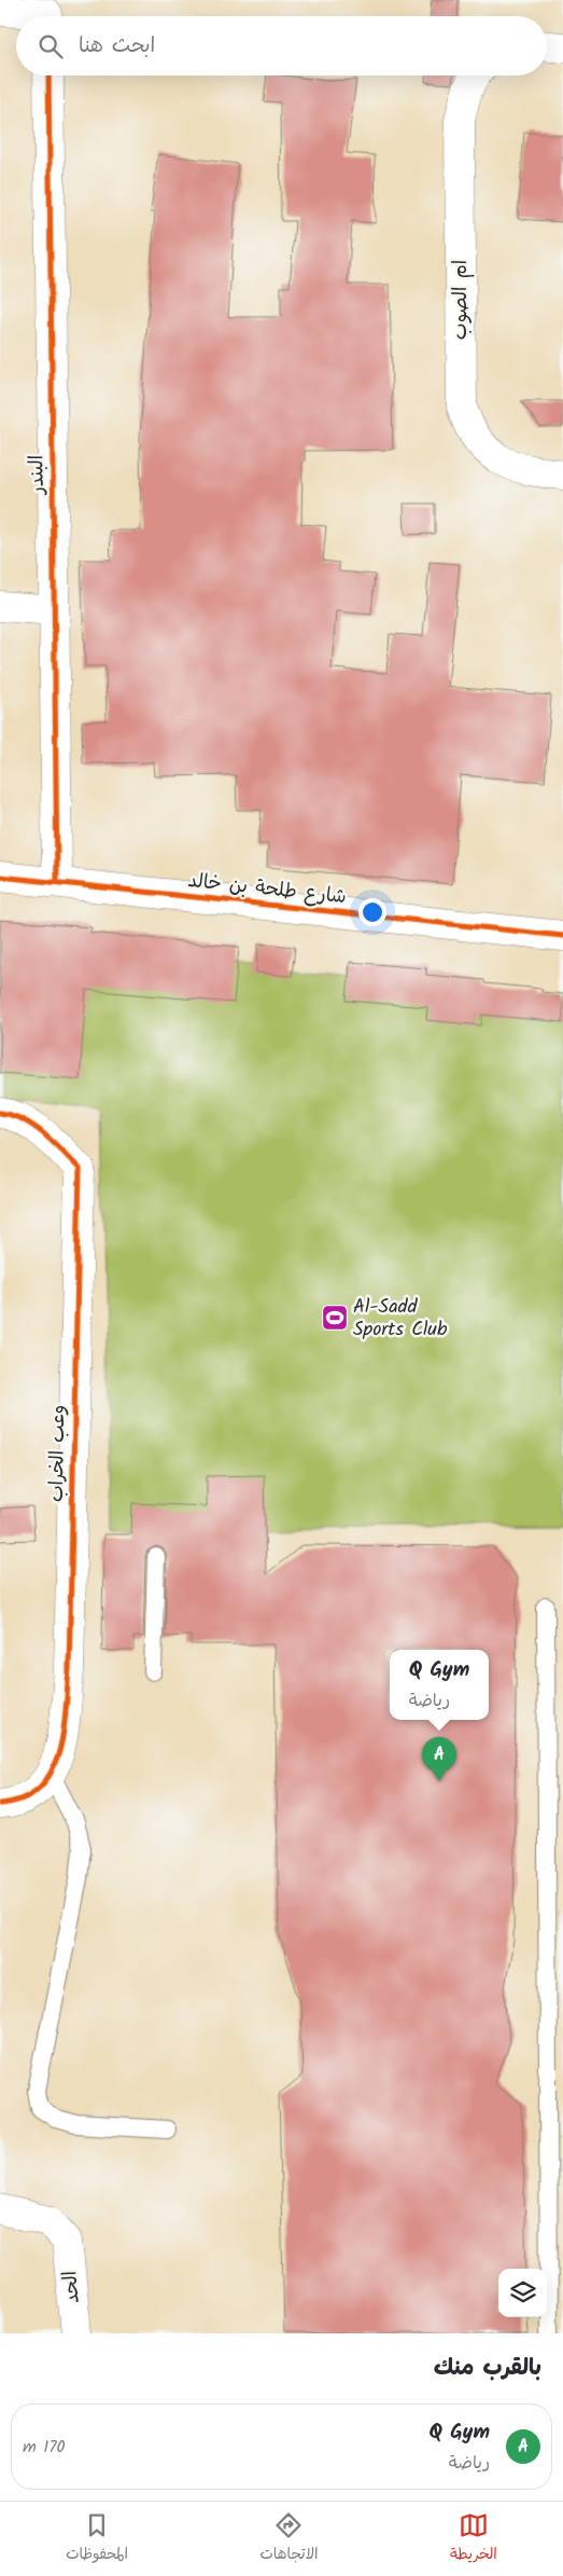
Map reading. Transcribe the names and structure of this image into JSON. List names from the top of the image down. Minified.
{"streets":{"street":["ام الصوب","البندر","شارع طلحة بن خالد","وعب الخراب","الحد"]},"crossings":[["البندر","شارع طلحة بن خالد"]],"places":{"sports":["Al-Sadd Sports Club"]},"page":{"search":"ابحث هنا","popup":["Q Gym","رياضة"],"pins":"A","heading":"بالقرب منك","list":[{"mark":"A","name":"Q Gym","note":"رياضة","value":"170 m"}],"nav":["الخريطة","الاتجاهات","المحفوظات"]}}
